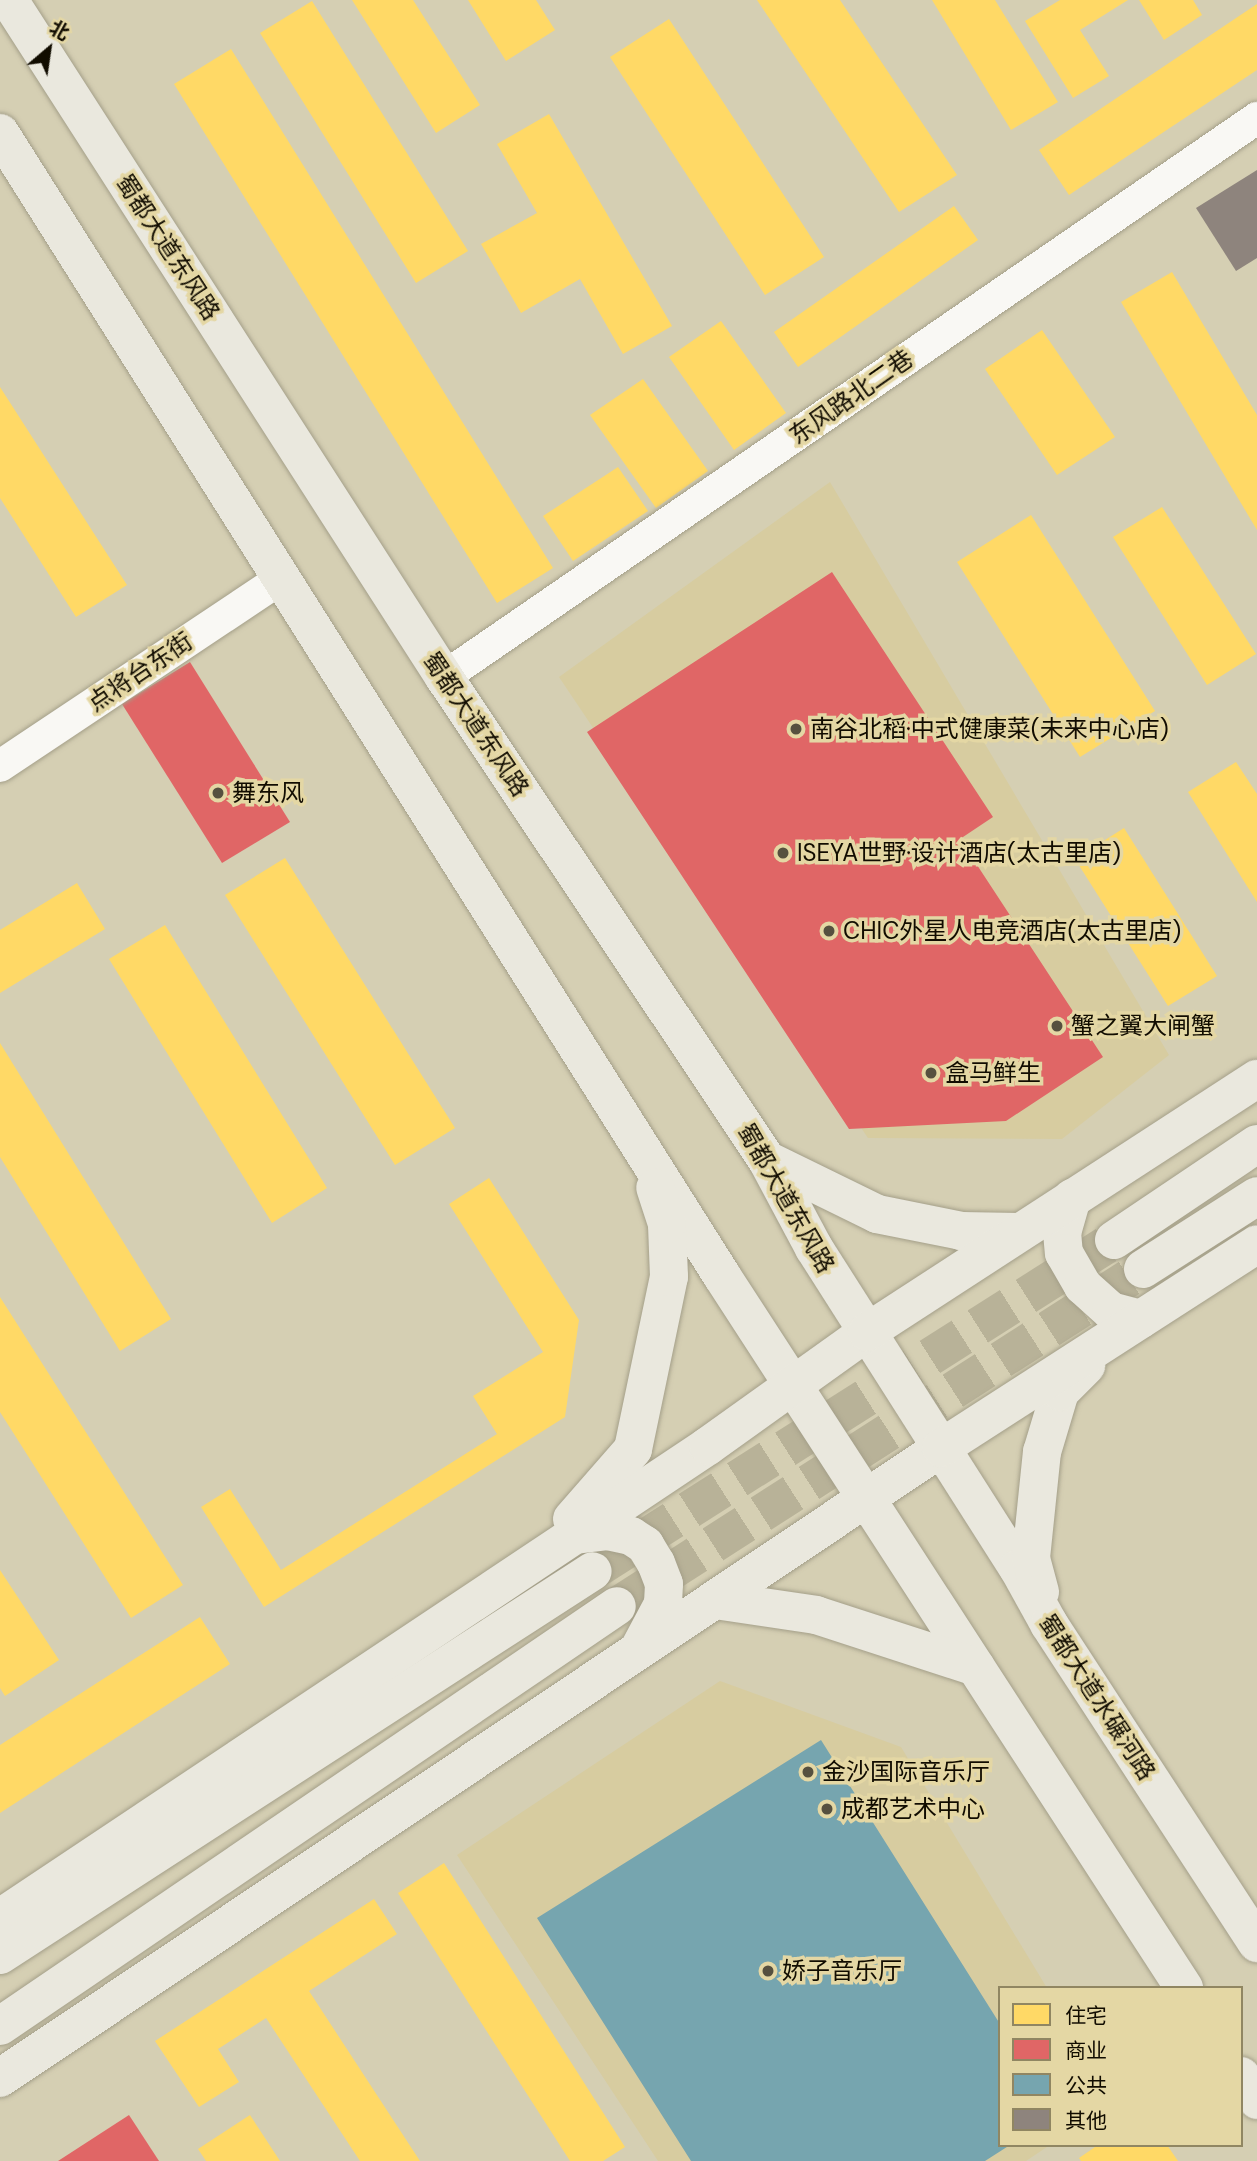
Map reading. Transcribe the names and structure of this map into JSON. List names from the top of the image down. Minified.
{"streets":{"main road":["蜀都大道东风路","蜀都大道水碾河路"],"street":["东风路北二巷","点将台东街"]},"crossings":[["蜀都大道东风路","东风路北二巷"],["蜀都大道东风路","蜀都大道水碾河路"]],"places":["南谷北稻·中式健康菜(未来中心店)","舞东风","ISEYA世野·设计酒店(太古里店)","CHIC外星人电竞酒店(太古里店)","蟹之翼大闸蟹","盒马鲜生","金沙国际音乐厅","成都艺术中心","娇子音乐厅"],"legend":["住宅","商业","公共","其他"],"north":"top right"}
